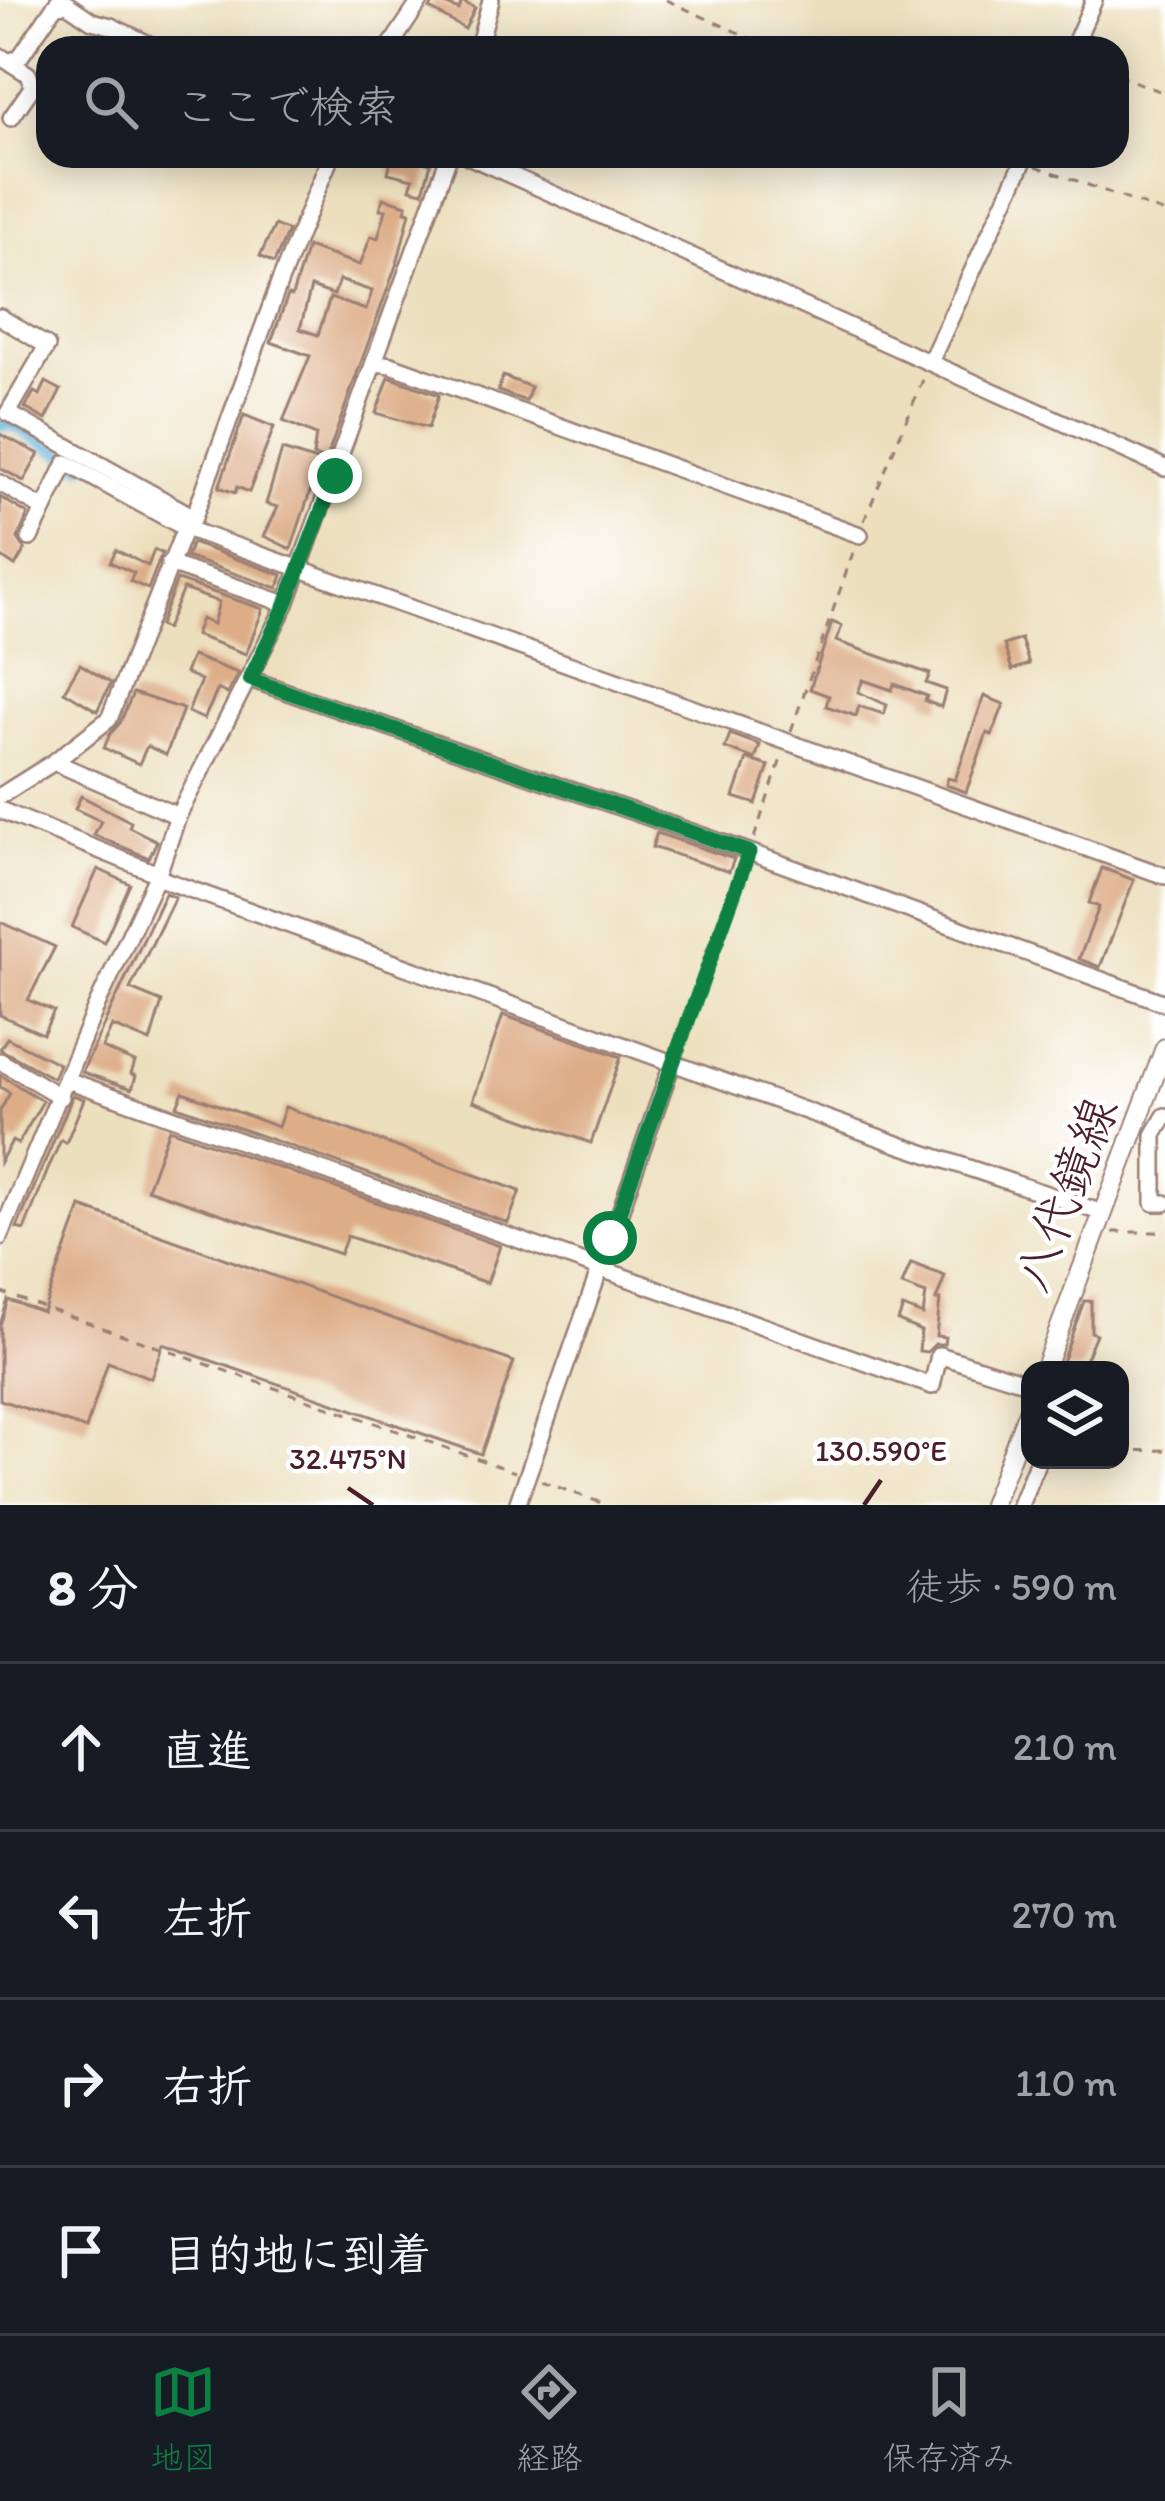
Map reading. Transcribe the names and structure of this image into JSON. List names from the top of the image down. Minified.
{"streets":{"main road":["八代鏡線"]},"page":{"search":"ここで検索","heading":["8 分","徒歩 · 590 m"],"list":[["直進","210 m"],["左折","270 m"],["右折","110 m"],"目的地に到着"],"nav":["地図","経路","保存済み"]},"coordinates":["130.590°E","32.475°N"]}
